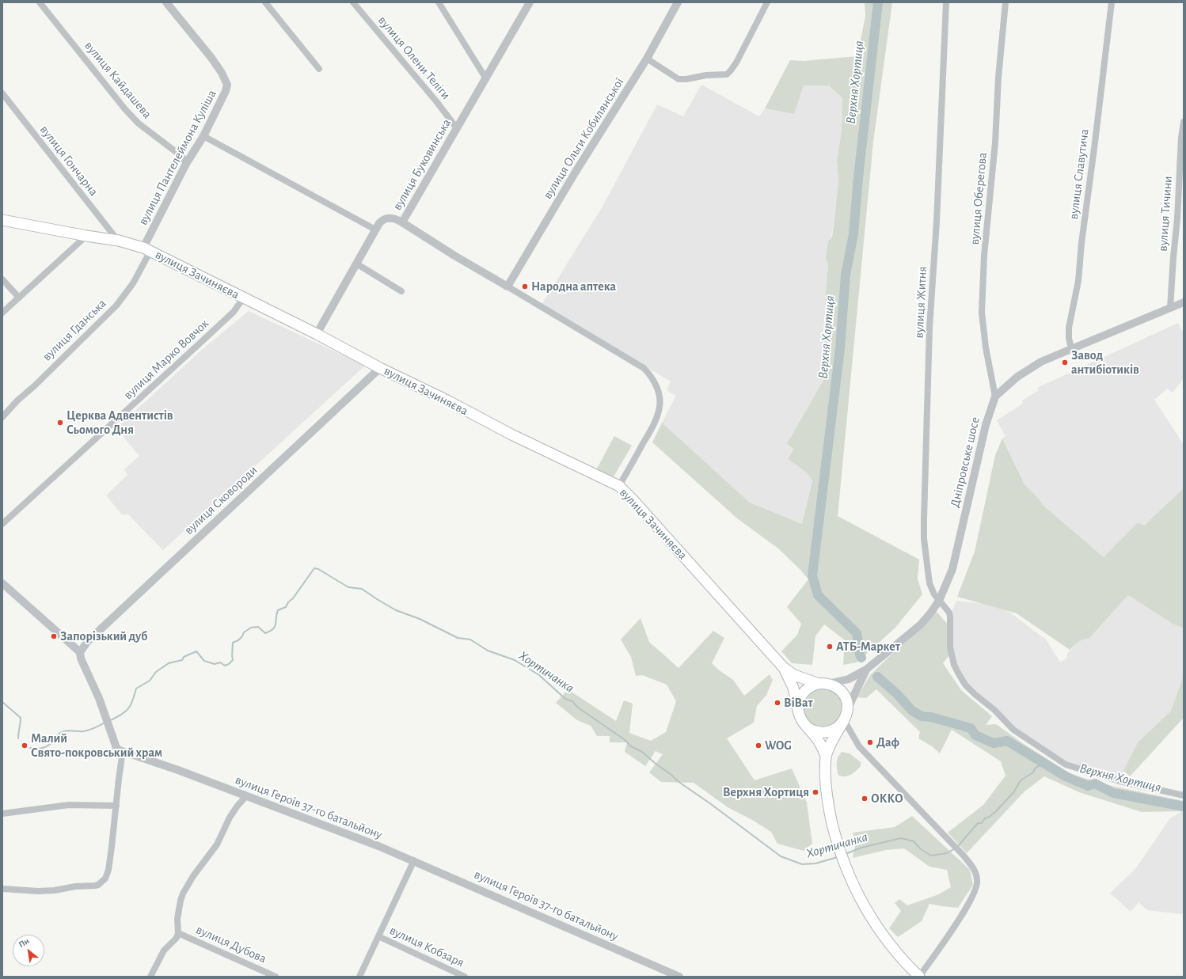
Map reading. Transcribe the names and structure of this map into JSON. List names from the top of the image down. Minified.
{"streets":{"main road":["вулиця Зачиняєва"],"street":["вулиця Олени Теліги","вулиця Кайдашева","вулиця Ольги Кобилянської","вулиця Пантелеймона Куліша","вулиця Гончарна","вулиця Буковинська","вулиця Славутича","вулиця Оберегова","вулиця Тичини","вулиця Житня","вулиця Гданська","вулиця Марко Вовчок","Дніпровське шосе","вулиця Сковороди","вулиця Героїв 37-го батальйону","вулиця Дубова","вулиця Кобзаря"]},"crossings":[["вулиця Олени Теліги","вулиця Буковинська"],["вулиця Кайдашева","вулиця Пантелеймона Куліша"],["вулиця Пантелеймона Куліша","вулиця Зачиняєва"],["вулиця Пантелеймона Куліша","вулиця Гданська"],["вулиця Гончарна","вулиця Зачиняєва"],["вулиця Буковинська","вулиця Зачиняєва"],["вулиця Славутича","Дніпровське шосе"],["вулиця Оберегова","Дніпровське шосе"],["вулиця Тичини","Дніпровське шосе"],["вулиця Зачиняєва","вулиця Гданська"],["вулиця Зачиняєва","вулиця Марко Вовчок"],["вулиця Зачиняєва","вулиця Сковороди"],["вулиця Житня","Дніпровське шосе"]],"water":["Верхня Хортиця","Хортичанка"],"places":["Народна аптека","Завод антибіотиків","Церква Адвентистів Сьомого Дня","Запорізький дуб","АТБ-Маркет","ВіВат","Даф","Малий Свято-покровський храм","WOG","Верхня Хортиця","ОККО"],"north":"top left"}
